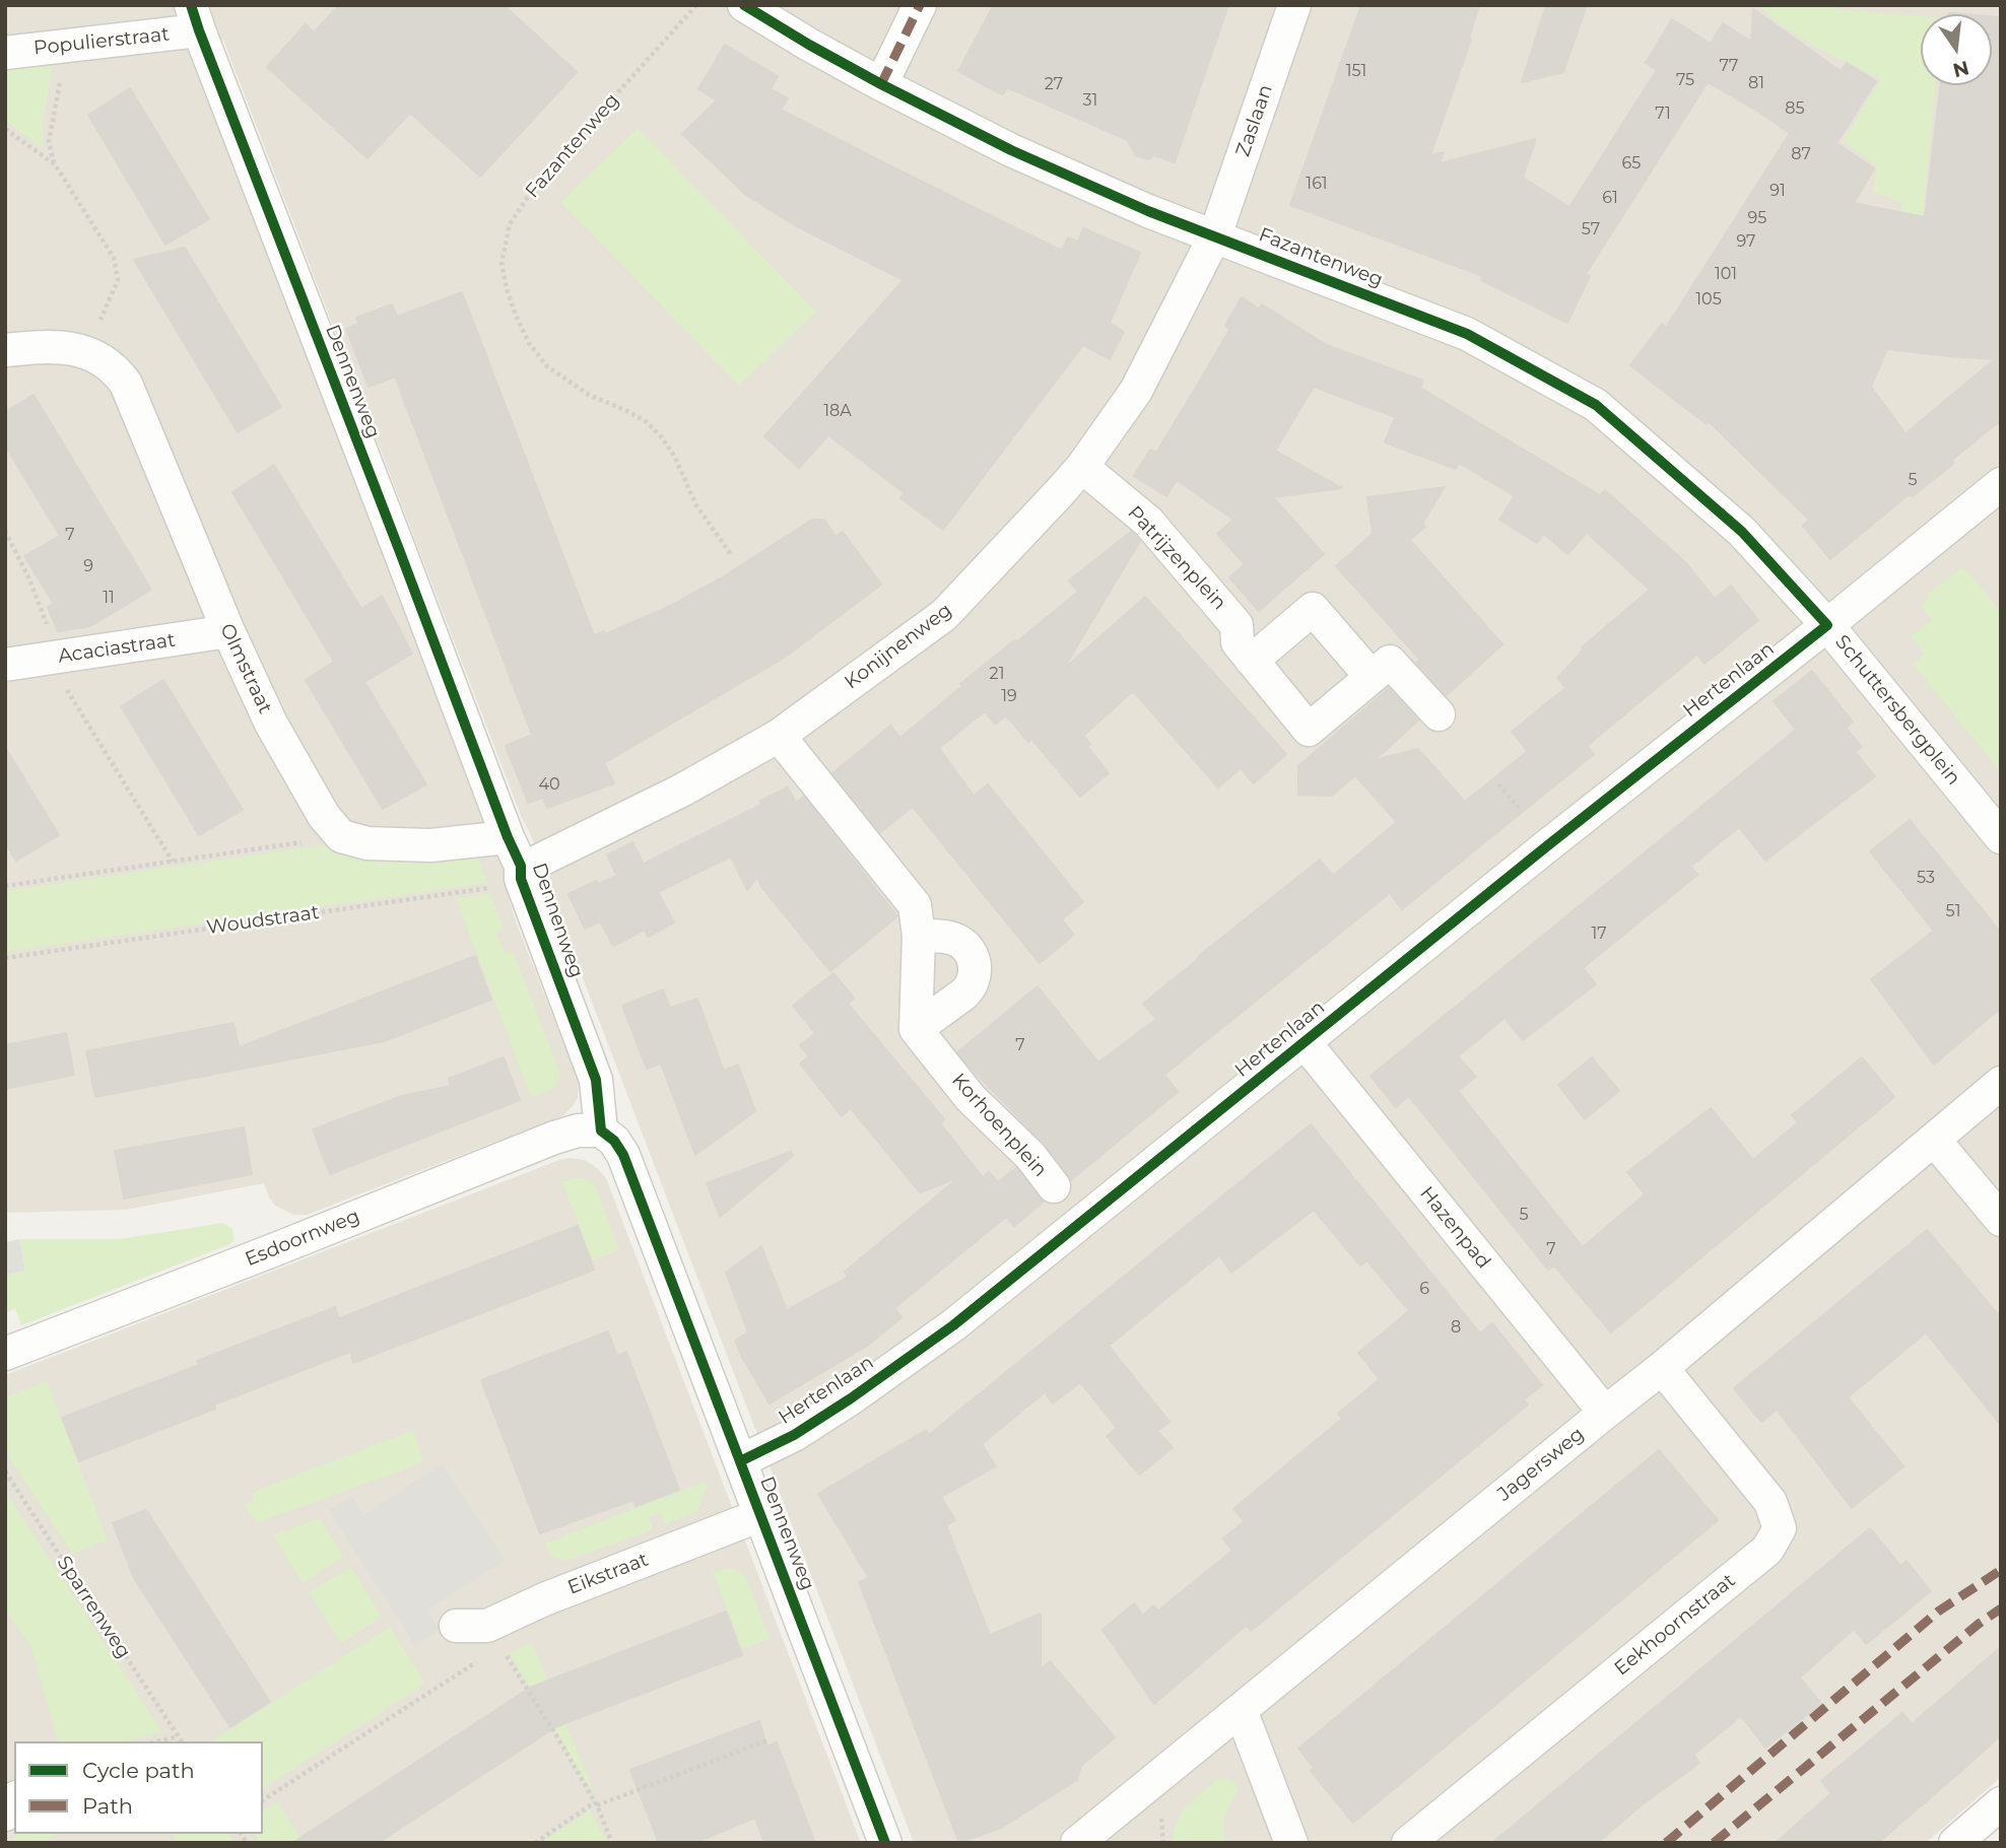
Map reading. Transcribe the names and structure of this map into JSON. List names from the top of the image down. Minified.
{"streets":{"street":["Populierstraat","Zaslaan","Fazantenweg","Dennenweg","Patrijzenplein","Konijnenweg","Acaciastraat","Olmstraat","Hertenlaan","Schuttersbergplein","Korhoenplein","Hazenpad","Esdoornweg","Jagersweg","Eikstraat","Eekhoornstraat"],"path":["Woudstraat","Sparrenweg"]},"crossings":[["Populierstraat","Dennenweg"],["Zaslaan","Fazantenweg"],["Zaslaan","Konijnenweg"],["Fazantenweg","Konijnenweg"],["Fazantenweg","Hertenlaan"],["Fazantenweg","Schuttersbergplein"],["Dennenweg","Konijnenweg"],["Dennenweg","Hertenlaan"],["Dennenweg","Woudstraat"],["Dennenweg","Esdoornweg"],["Dennenweg","Eikstraat"],["Patrijzenplein","Konijnenweg"],["Konijnenweg","Woudstraat"],["Acaciastraat","Olmstraat"],["Hertenlaan","Schuttersbergplein"],["Hertenlaan","Hazenpad"],["Hazenpad","Jagersweg"],["Jagersweg","Eekhoornstraat"]],"house_numbers":["77","151","75","81","27","31","85","71","87","65","161","91","61","95","57","97","101","105","18A","5","7","9","11","21","19","40","53","51","17","7","5","7","6","8"],"legend":["Cycle path","Path"],"north":"bottom"}
